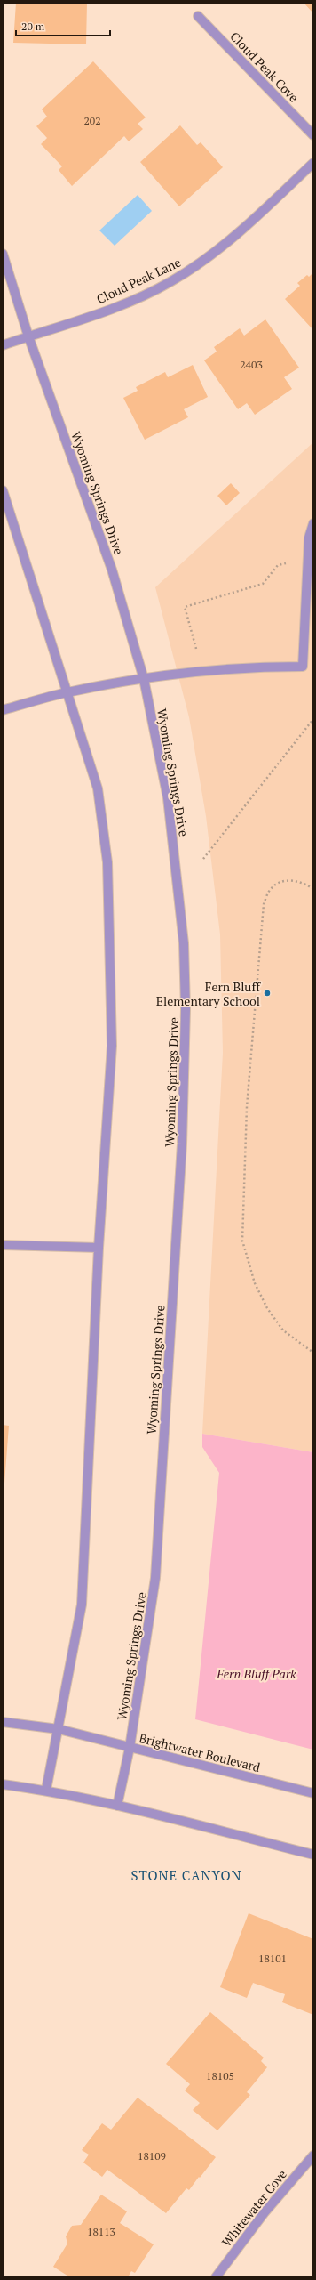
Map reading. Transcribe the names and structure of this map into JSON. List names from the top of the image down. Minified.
{"streets":{"street":["Cloud Peak Cove","Cloud Peak Lane","Wyoming Springs Drive","Brightwater Boulevard","Whitewater Cove"]},"crossings":[["Cloud Peak Lane","Wyoming Springs Drive"],["Wyoming Springs Drive","Brightwater Boulevard"]],"districts":["STONE CANYON"],"parks":["Fern Bluff Park"],"places":["Fern Bluff Elementary School"],"house_numbers":["202","2403","18101","18105","18109","18113"],"scale_bar":"20 m"}
